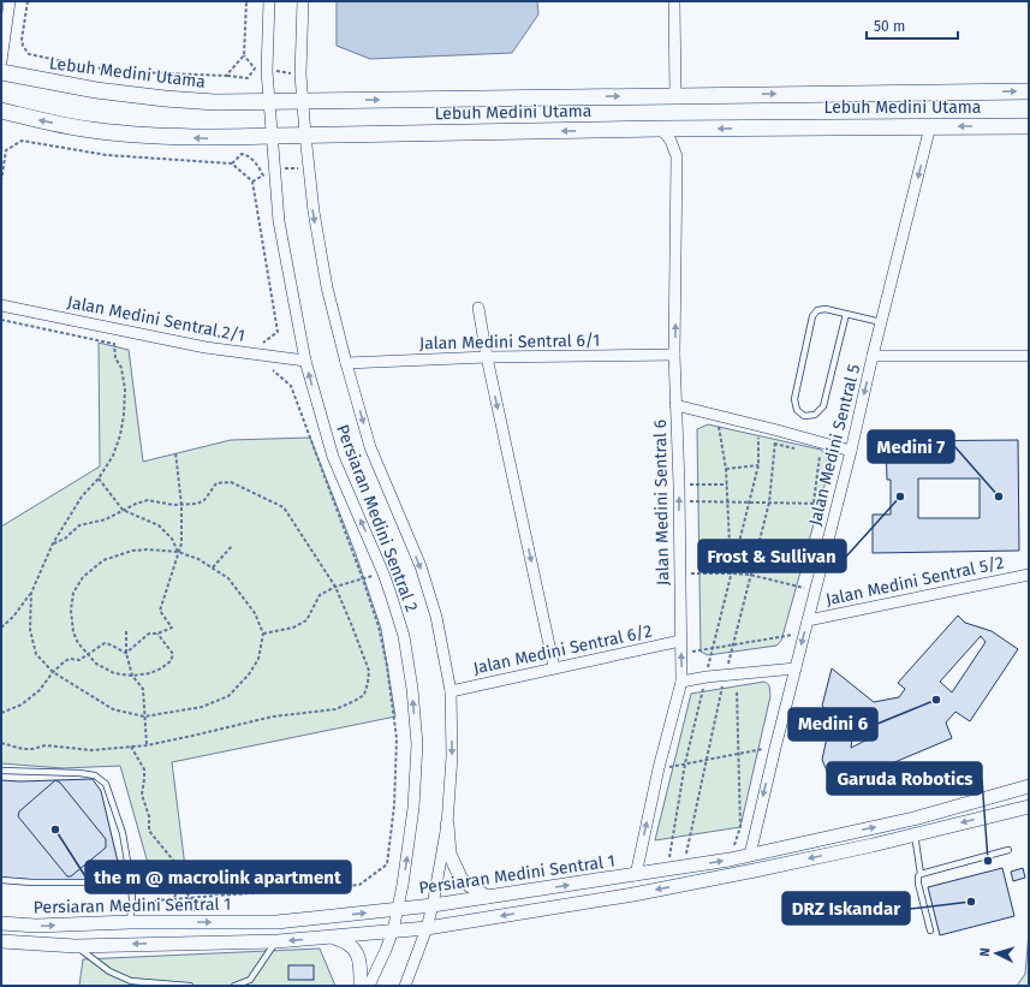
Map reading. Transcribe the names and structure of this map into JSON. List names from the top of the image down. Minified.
{"streets":{"main road":["Lebuh Medini Utama"],"street":["Jalan Medini Sentral 2/1","Jalan Medini Sentral 6/1","Jalan Medini Sentral 5","Jalan Medini Sentral 6","Persiaran Medini Sentral 2","Jalan Medini Sentral 5/2","Jalan Medini Sentral 6/2","Persiaran Medini Sentral 1"]},"crossings":[["Lebuh Medini Utama","Jalan Medini Sentral 5"],["Lebuh Medini Utama","Jalan Medini Sentral 6"],["Lebuh Medini Utama","Persiaran Medini Sentral 2"],["Jalan Medini Sentral 2/1","Persiaran Medini Sentral 2"],["Jalan Medini Sentral 6/1","Jalan Medini Sentral 6"],["Jalan Medini Sentral 6/1","Persiaran Medini Sentral 2"],["Jalan Medini Sentral 5","Jalan Medini Sentral 5/2"],["Jalan Medini Sentral 5","Persiaran Medini Sentral 1"],["Jalan Medini Sentral 6","Jalan Medini Sentral 6/2"],["Jalan Medini Sentral 6","Persiaran Medini Sentral 1"],["Persiaran Medini Sentral 2","Jalan Medini Sentral 6/2"],["Persiaran Medini Sentral 2","Persiaran Medini Sentral 1"]],"one_way":["Jalan Medini Sentral 5","Jalan Medini Sentral 6"],"places":["Frost & Sullivan","Medini 7","Medini 6","the m @ macrolink apartment","Garuda Robotics","DRZ Iskandar"],"scale_bar":"50 m","north":"left"}
